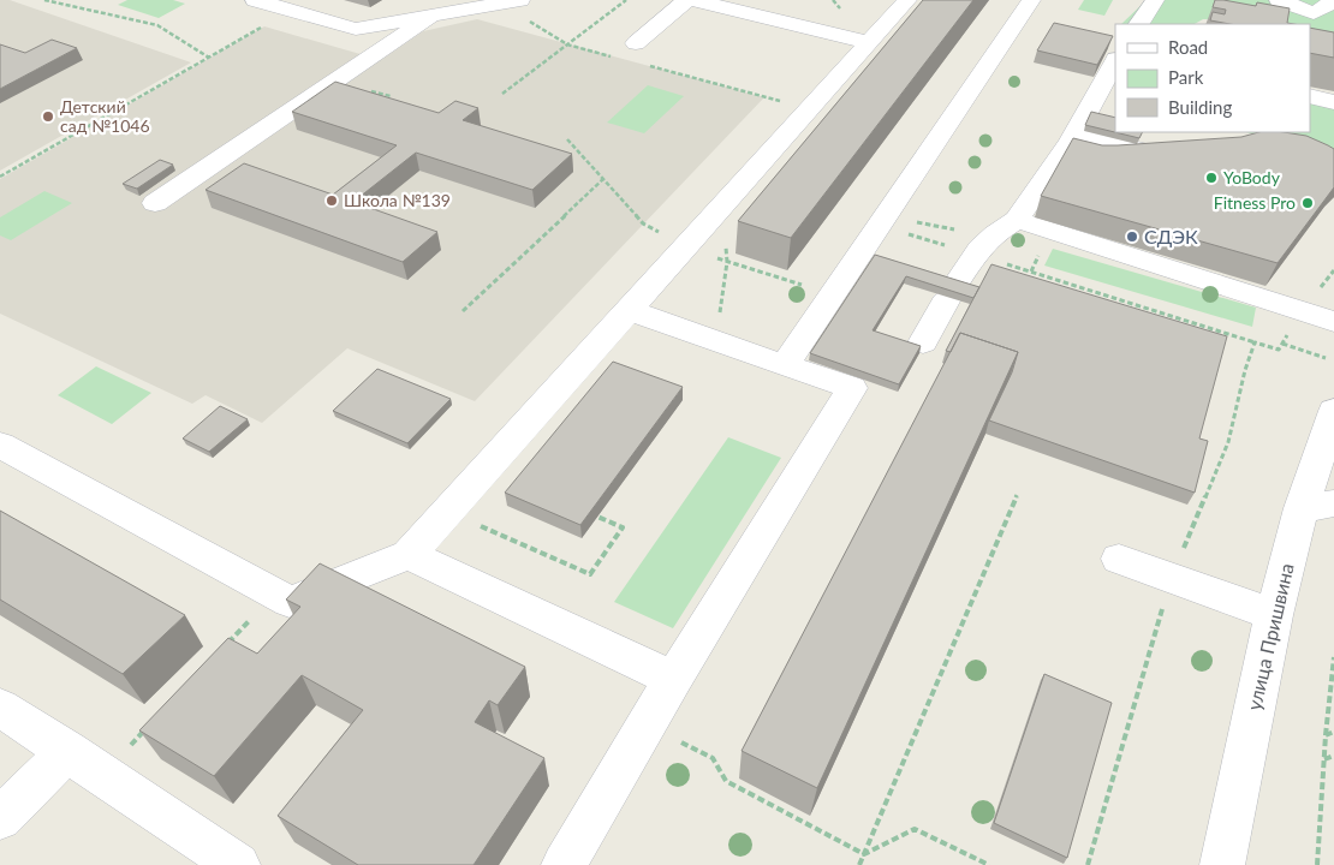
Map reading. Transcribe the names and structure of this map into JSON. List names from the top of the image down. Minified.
{"streets":{"street":["улица Пришвина"]},"places":["Детский сад №1046","YoBody","Школа №139","Fitness Pro","СДЭК"],"legend":["Road","Park","Building"]}
